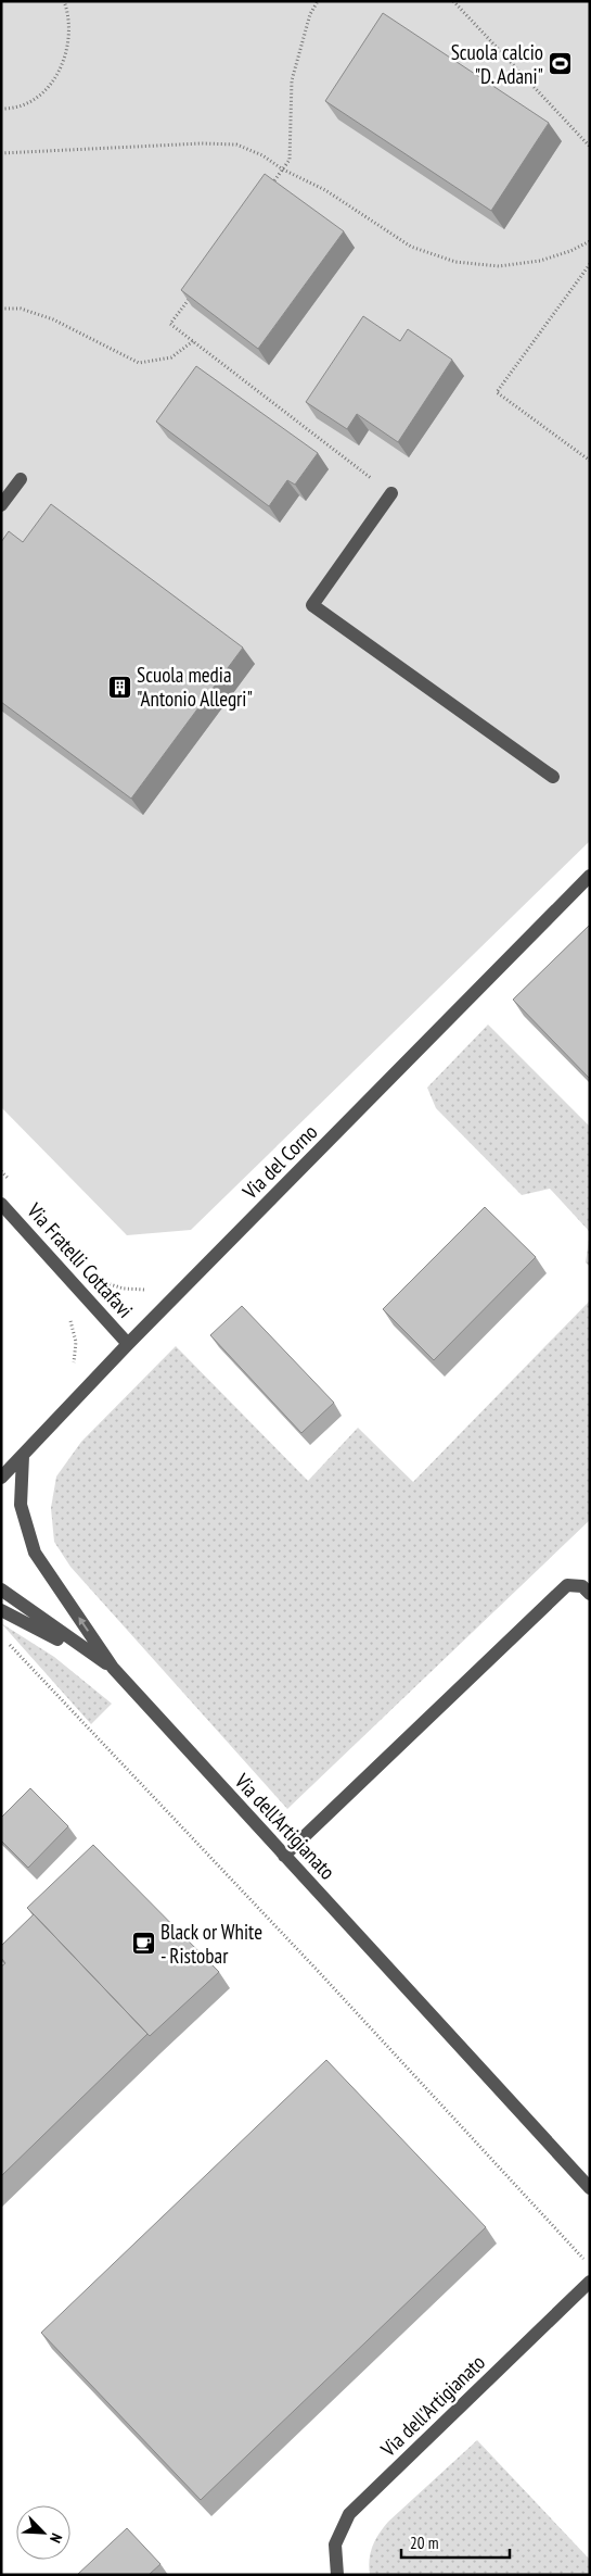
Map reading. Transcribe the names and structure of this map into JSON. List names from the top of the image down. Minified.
{"streets":{"street":["Via del Corno","Via Fratelli Cottafavi","Via dell'Artigianato"]},"crossings":[["Via del Corno","Via Fratelli Cottafavi"],["Via del Corno","Via dell'Artigianato"]],"places":{"sports":["Scuola calcio \"D. Adani\""],"building":["Scuola media \"Antonio Allegri\""],"cafe":["Black or White - Ristobar"]},"scale_bar":"20 m","north":"bottom right"}
